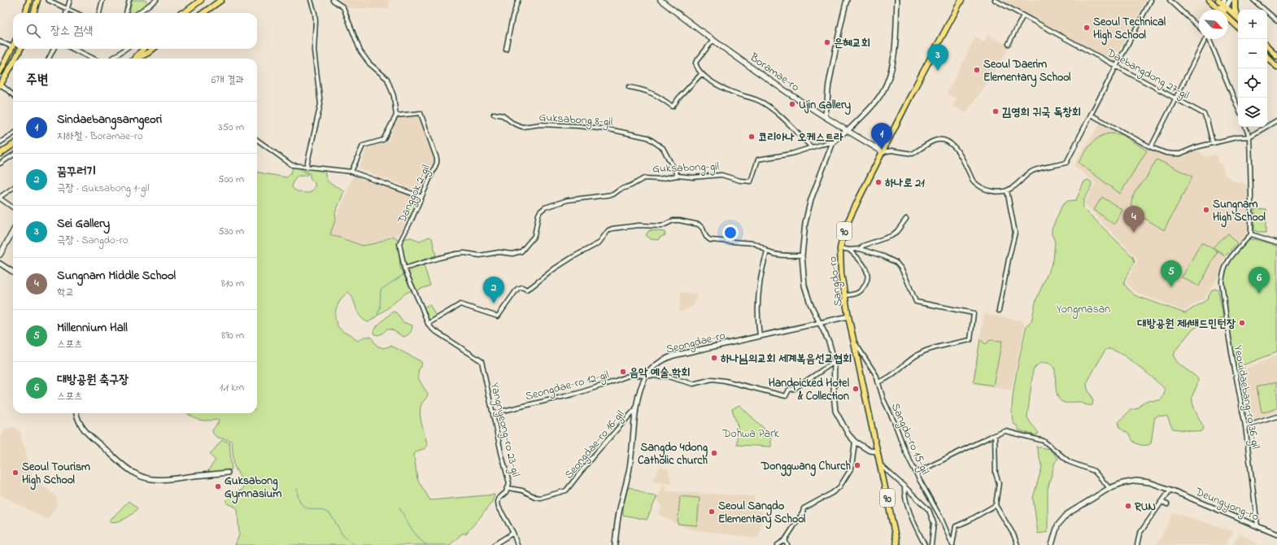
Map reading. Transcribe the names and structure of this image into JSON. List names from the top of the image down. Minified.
{"streets":{"main road":["Boramae-ro","90","Sangdo-ro"],"street":["Daebangdong 27-gil","Guksabong 8-gil","Guksabong-gil","Danggok 2-gil","Seongdae-ro","Seongdae-ro 12-gil","Yeouidaebang-ro 36-gil","Yangnyeong-ro 23-gil","Sangdo-ro 15-gil","Seongdae-ro 16-gil","Deungyong-ro"]},"crossings":[["Boramae-ro","Guksabong-gil"],["Boramae-ro","Sangdo-ro"],["Guksabong 8-gil","Guksabong-gil"],["Guksabong-gil","Danggok 2-gil"],["Sangdo-ro","Seongdae-ro"],["Sangdo-ro","Sangdo-ro 15-gil"],["Seongdae-ro","Seongdae-ro 12-gil"],["Seongdae-ro","Seongdae-ro 16-gil"],["Seongdae-ro 12-gil","Yangnyeong-ro 23-gil"],["Yeouidaebang-ro 36-gil","Deungyong-ro"],["Yangnyeong-ro 23-gil","Seongdae-ro 16-gil"]],"parks":["Yongmasan","Dohwa Park"],"places":["Seoul Technical High School","은혜교회","Seoul Daerim Elementary School","Ujin Gallery","김영희 귀국 독창회","코리아나 오케스트라","하나로 21","Sungnam High School","대방공원 제1배드민턴장","하나님의교회 세계복음선교협회","음악 예술 학회","Handpicked Hotel & Collection","Sangdo 4dong Catholic church","Donggwang Church","Seoul Tourism High School","Guksabong Gymnasium","RUN","Seoul Sangdo Elementary School"],"north":"bottom right","page":{"map_buttons":["+","−"],"search":"장소 검색","pins":["3","1","4","5","6","2"],"heading":["주변","6개 결과"],"list":[{"mark":"1","name":"Sindaebangsamgeori","note":"지하철 · Boramae-ro","value":"350 m"},{"mark":"2","name":"꿈꾸러기","note":"극장 · Guksabong 1-gil","value":"500 m"},{"mark":"3","name":"Sei Gallery","note":"극장 · Sangdo-ro","value":"530 m"},{"mark":"4","name":"Sungnam Middle School","note":"학교","value":"810 m"},{"mark":"5","name":"Millennium Hall","note":"스포츠","value":"890 m"},{"mark":"6","name":"대방공원 축구장","note":"스포츠","value":"1.1 km"}]}}
